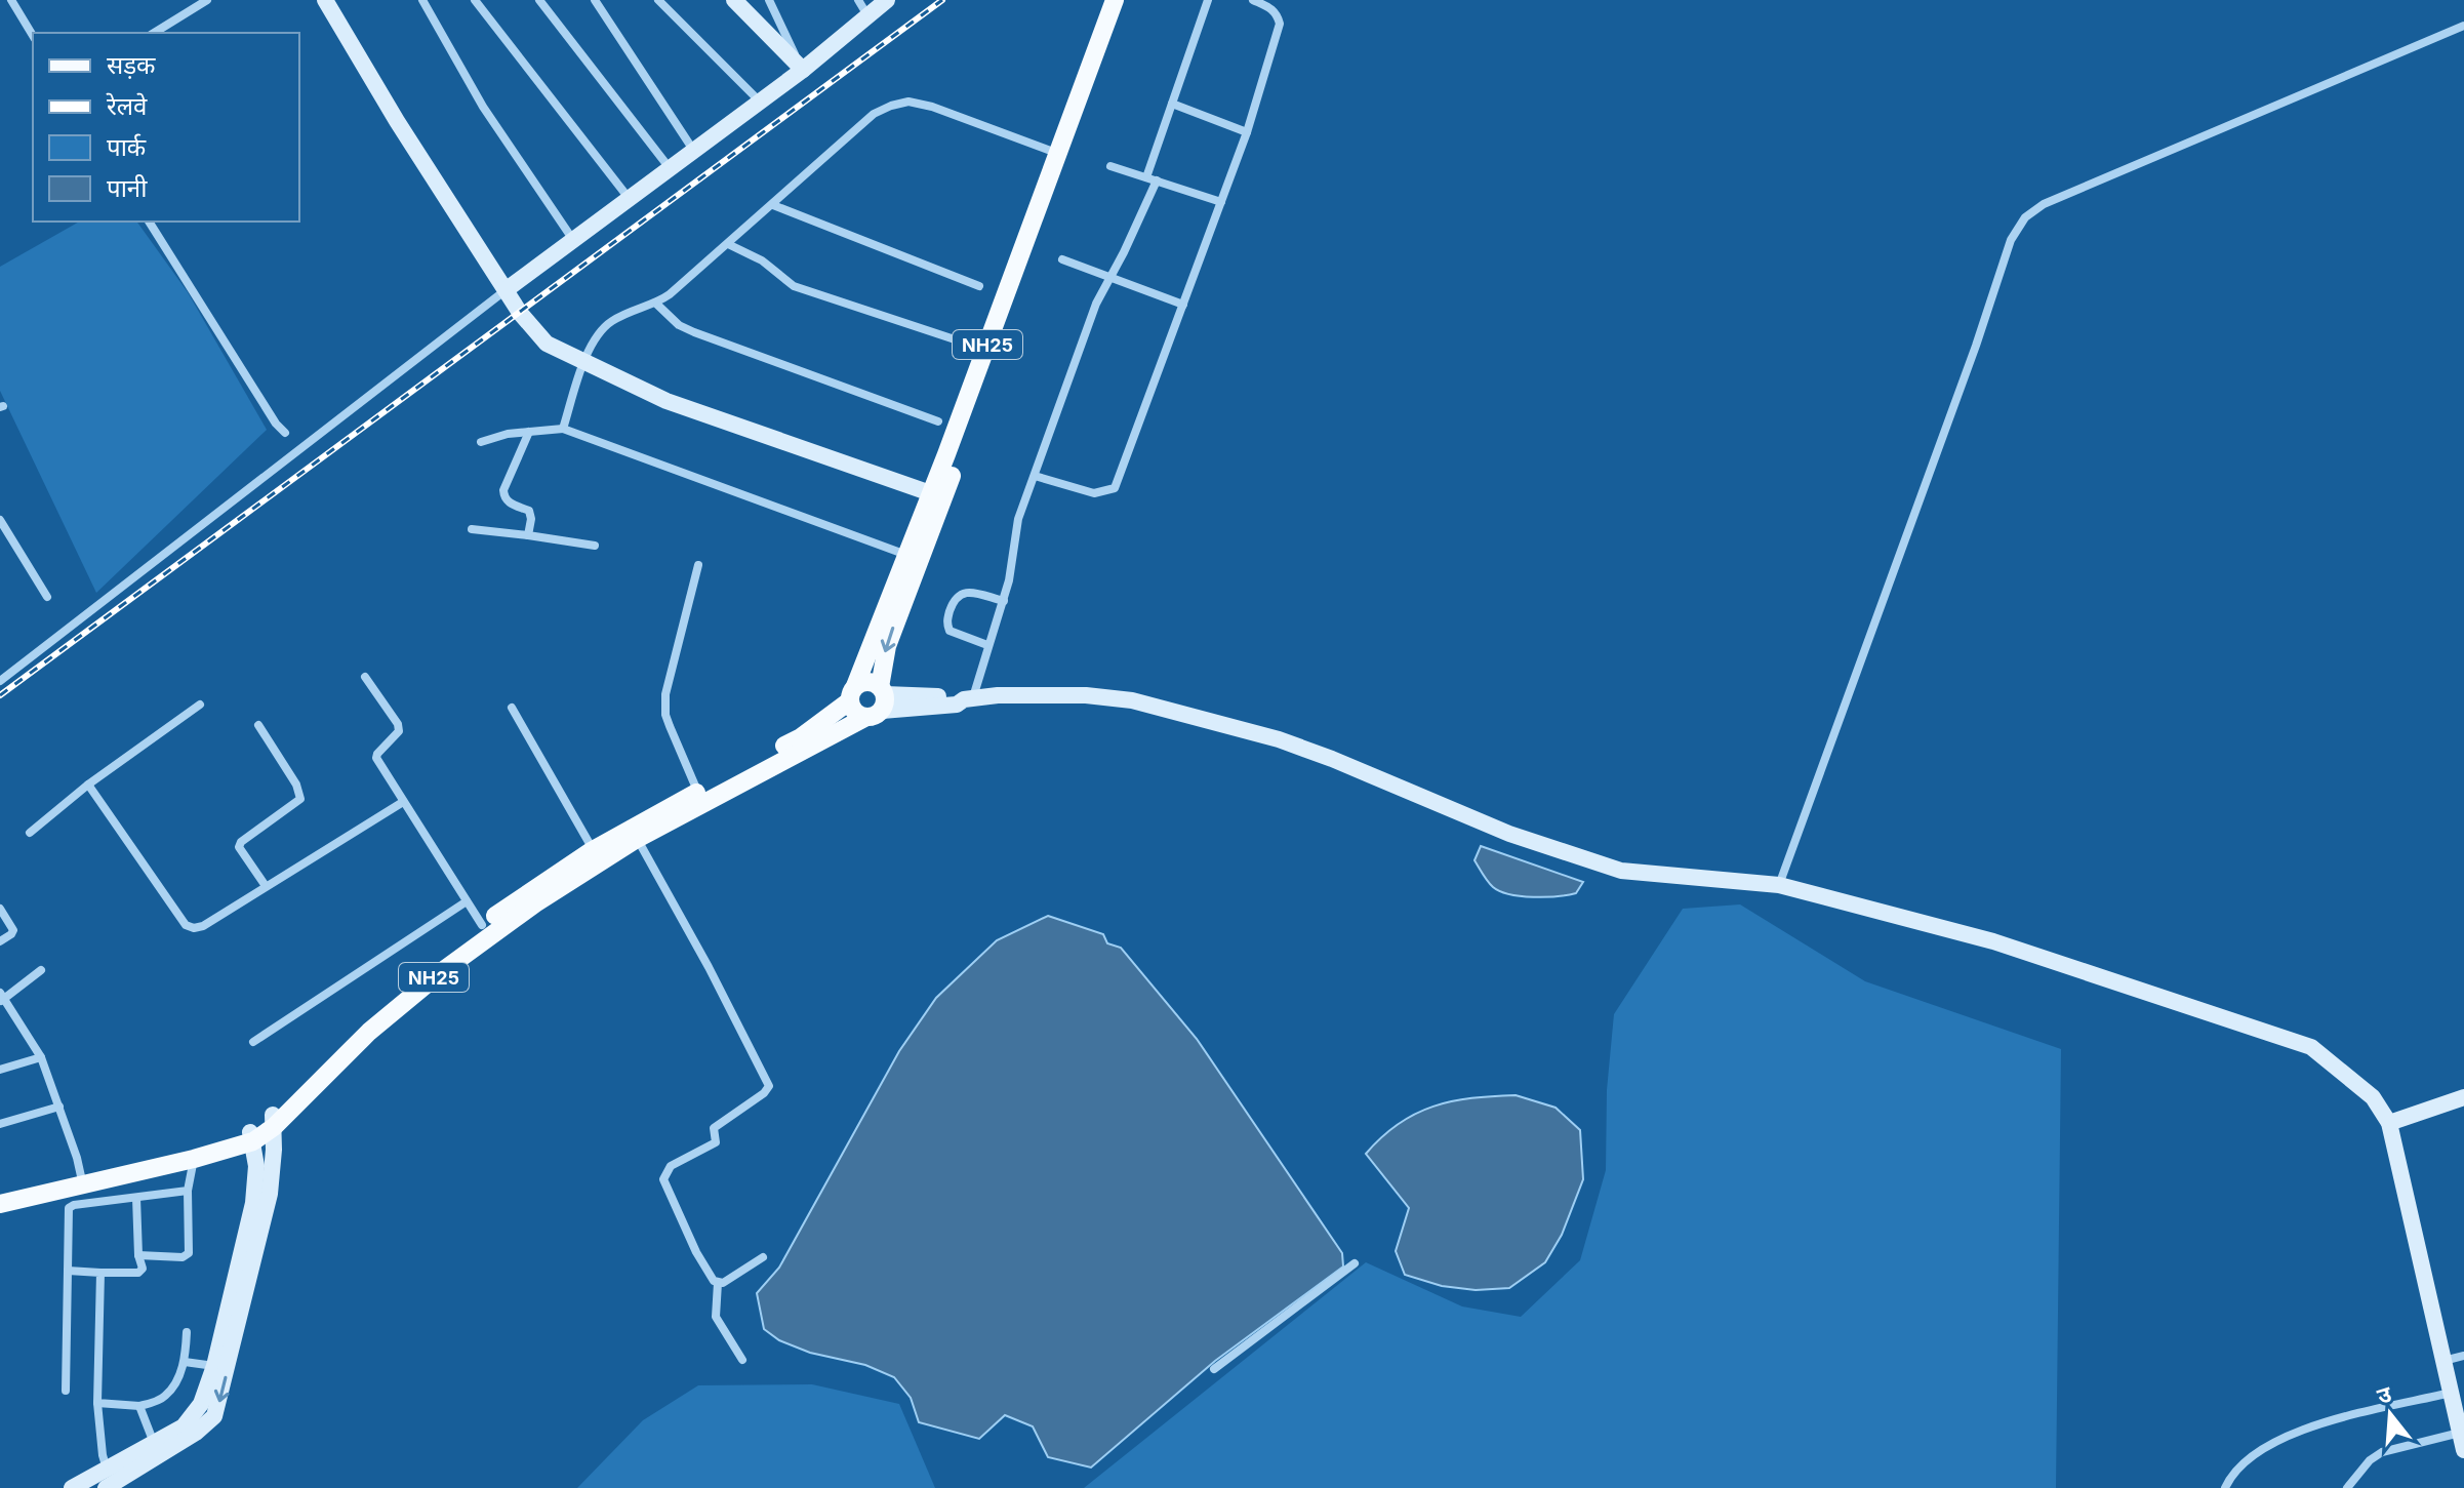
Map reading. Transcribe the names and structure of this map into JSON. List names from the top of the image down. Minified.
{"streets":{"main road":["NH25"]},"legend":["सड़क","रेलवे","पार्क","पानी"],"north":"top"}
